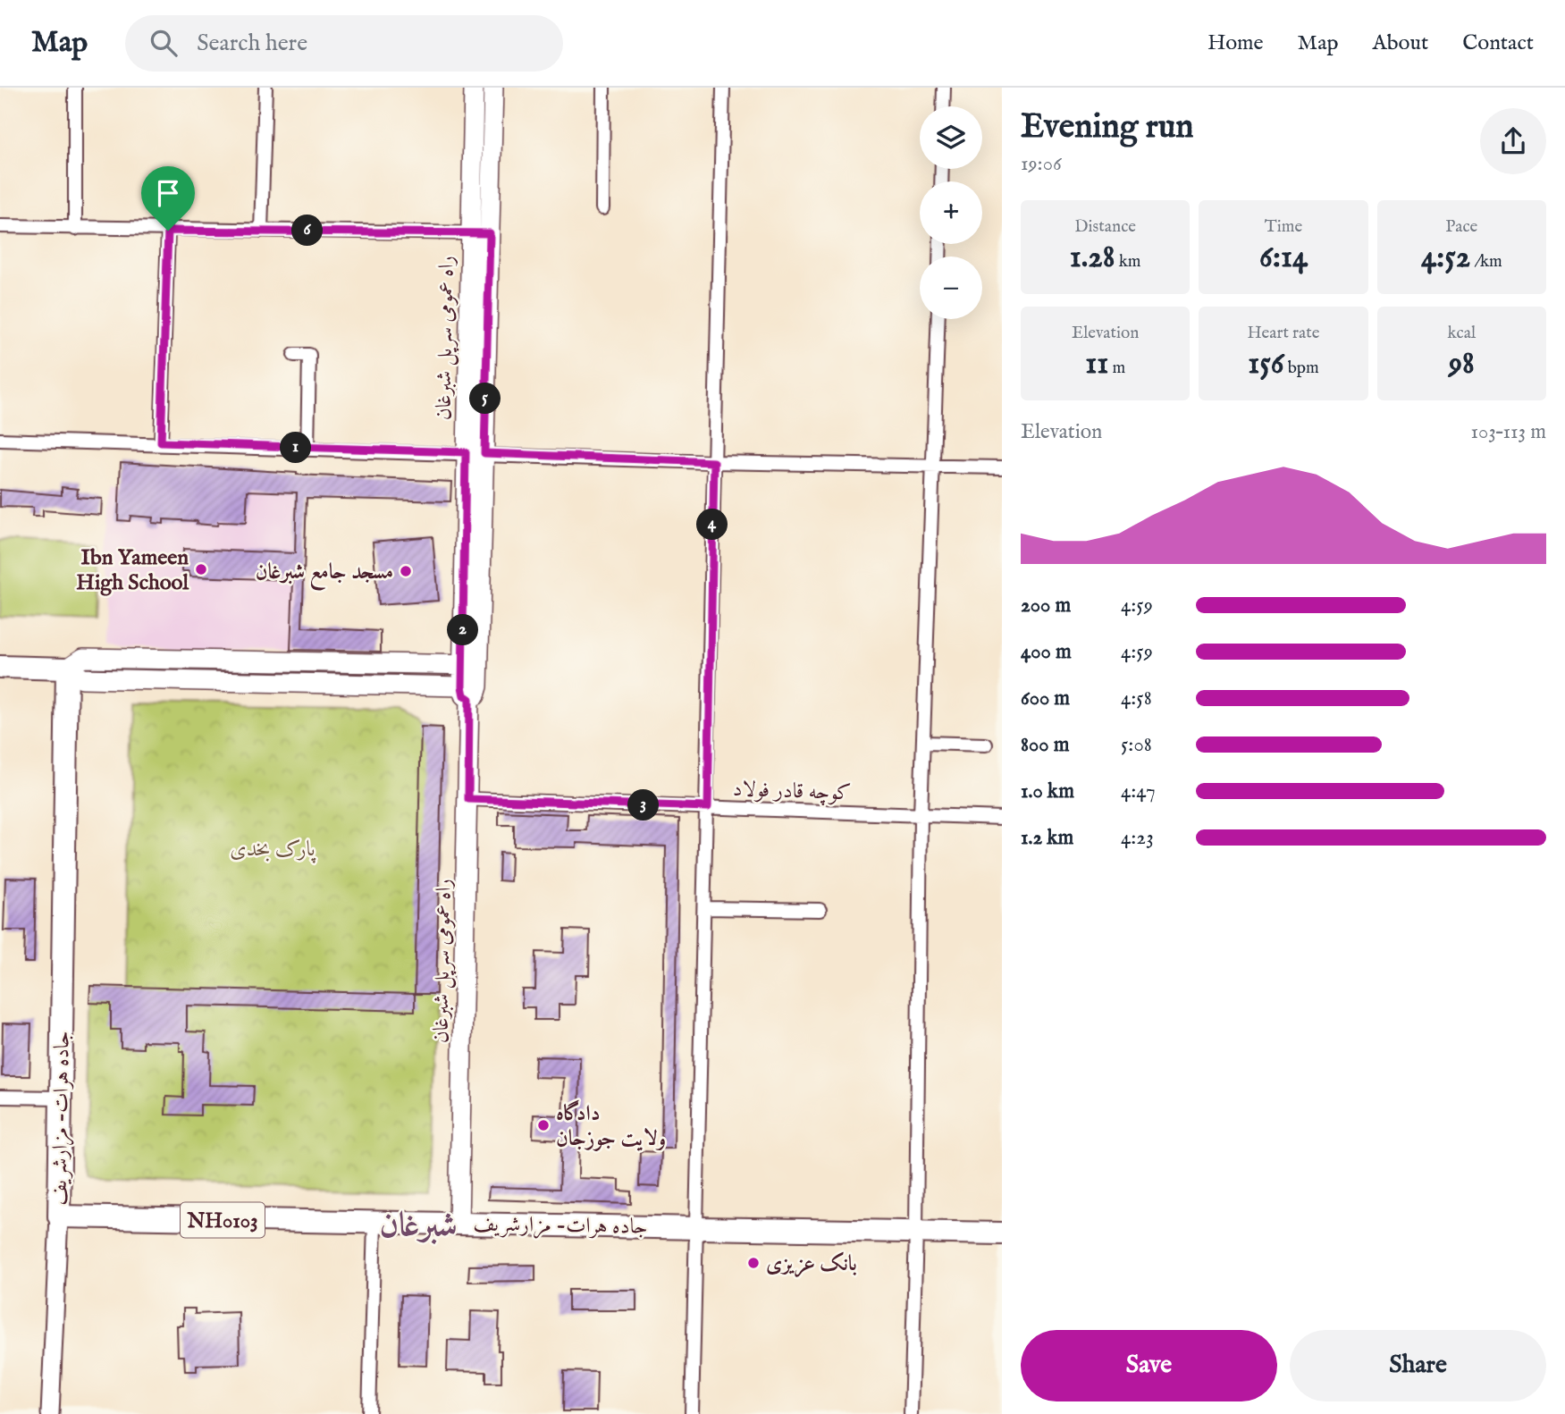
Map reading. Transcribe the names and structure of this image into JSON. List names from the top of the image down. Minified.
{"streets":{"highway":["جاده هرات- مزارشریف","NH0103"],"main road":["راه عمومی سرپل شبرغان"],"street":["کوچه قادر فولاد"]},"crossings":[["راه عمومی سرپل شبرغان","کوچه قادر فولاد"],["راه عمومی سرپل شبرغان","جاده هرات- مزارشریف"]],"districts":["شبرغان"],"parks":["پارک بخدی"],"places":["Ibn Yameen High School","مسجد جامع شبرغان","دادگاه ولایت جوزجان","بانک عزیزی"],"page":{"header":"Map","search":"Search here","nav":["Home","Map","About","Contact"],"heading":["Evening run","19:06"],"map_buttons":["+","−"],"stats":[["Distance","1.28 km"],["Time","6:14"],["Pace","4:52 /km"],["Elevation","11 m"],["Heart rate","156 bpm"],["kcal","98"]],"pins":["6","5","1","4","2","3"],"chart":["Elevation","103–113 m"],"list":[{"name":"200 m","note":"4:59"},{"name":"400 m","note":"4:59"},{"name":"600 m","note":"4:58"},{"name":"800 m","note":"5:08"},{"name":"1.0 km","note":"4:47"},{"name":"1.2 km","note":"4:23"}],"buttons":["Save","Share"]}}
